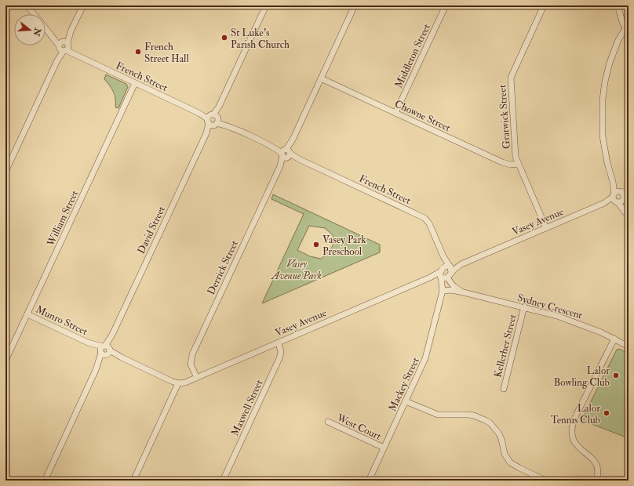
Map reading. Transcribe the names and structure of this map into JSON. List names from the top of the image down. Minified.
{"streets":{"street":["Middleton Street","French Street","Chowne Street","Gratwick Street","William Street","Vasey Avenue","David Street","Derrick Street","Sydney Crescent","Munro Street","Kellerher Street","Mackey Street","Maxwell Street","West Court"]},"crossings":[["Middleton Street","Chowne Street"],["French Street","William Street"],["French Street","Vasey Avenue"],["French Street","David Street"],["French Street","Derrick Street"],["French Street","Mackey Street"],["Chowne Street","Gratwick Street"],["Chowne Street","Derrick Street"],["Gratwick Street","Vasey Avenue"],["William Street","Munro Street"],["Vasey Avenue","Derrick Street"],["Vasey Avenue","Sydney Crescent"],["Vasey Avenue","Munro Street"],["Vasey Avenue","Mackey Street"],["Vasey Avenue","Maxwell Street"],["David Street","Munro Street"],["Sydney Crescent","Kellerher Street"],["Sydney Crescent","Mackey Street"],["Mackey Street","West Court"]],"parks":["Vasey Avenue Park"],"places":["St Luke's Parish Church","French Street Hall","Vasey Park Preschool","Lalor Bowling Club","Lalor Tennis Club"],"north":"right"}
